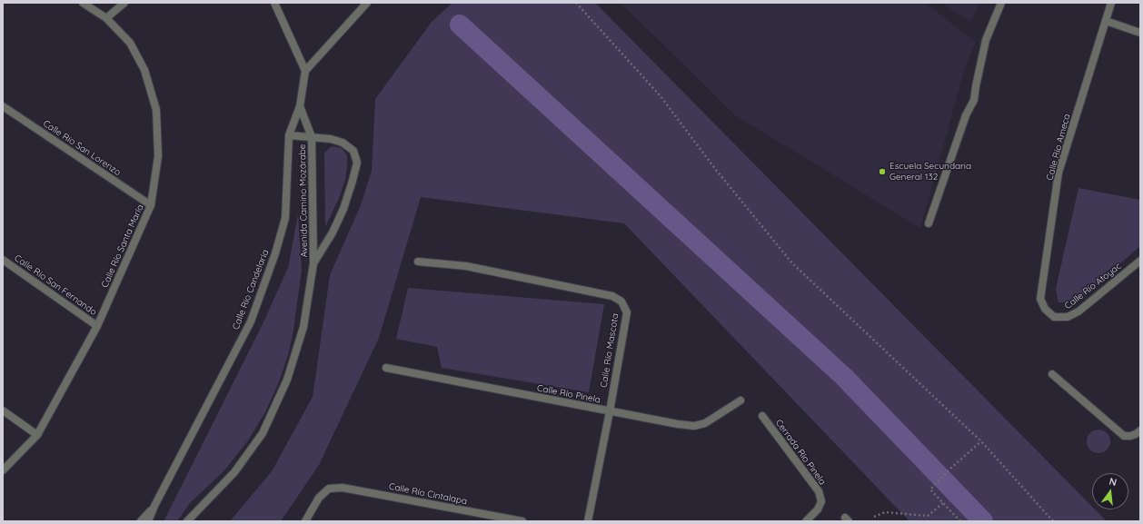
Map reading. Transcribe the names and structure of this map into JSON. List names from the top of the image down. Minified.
{"streets":{"street":["Calle Río Ameca","Calle Río San Lorenzo","Avenida Camino Mozárabe","Calle Río Santa María","Calle Río San Fernando","Calle Río Atoyac","Calle Río Candelaria","Calle Río Mascota","Calle Río Pinela","Cerrada Río Pinela","Calle Río Cintalapa"]},"crossings":[["Calle Río Ameca","Calle Río Atoyac"],["Calle Río San Lorenzo","Calle Río Santa María"],["Avenida Camino Mozárabe","Calle Río Candelaria"],["Calle Río Santa María","Calle Río San Fernando"],["Calle Río Mascota","Calle Río Pinela"]],"places":["Escuela Secundaria General 132"],"north":"top"}
